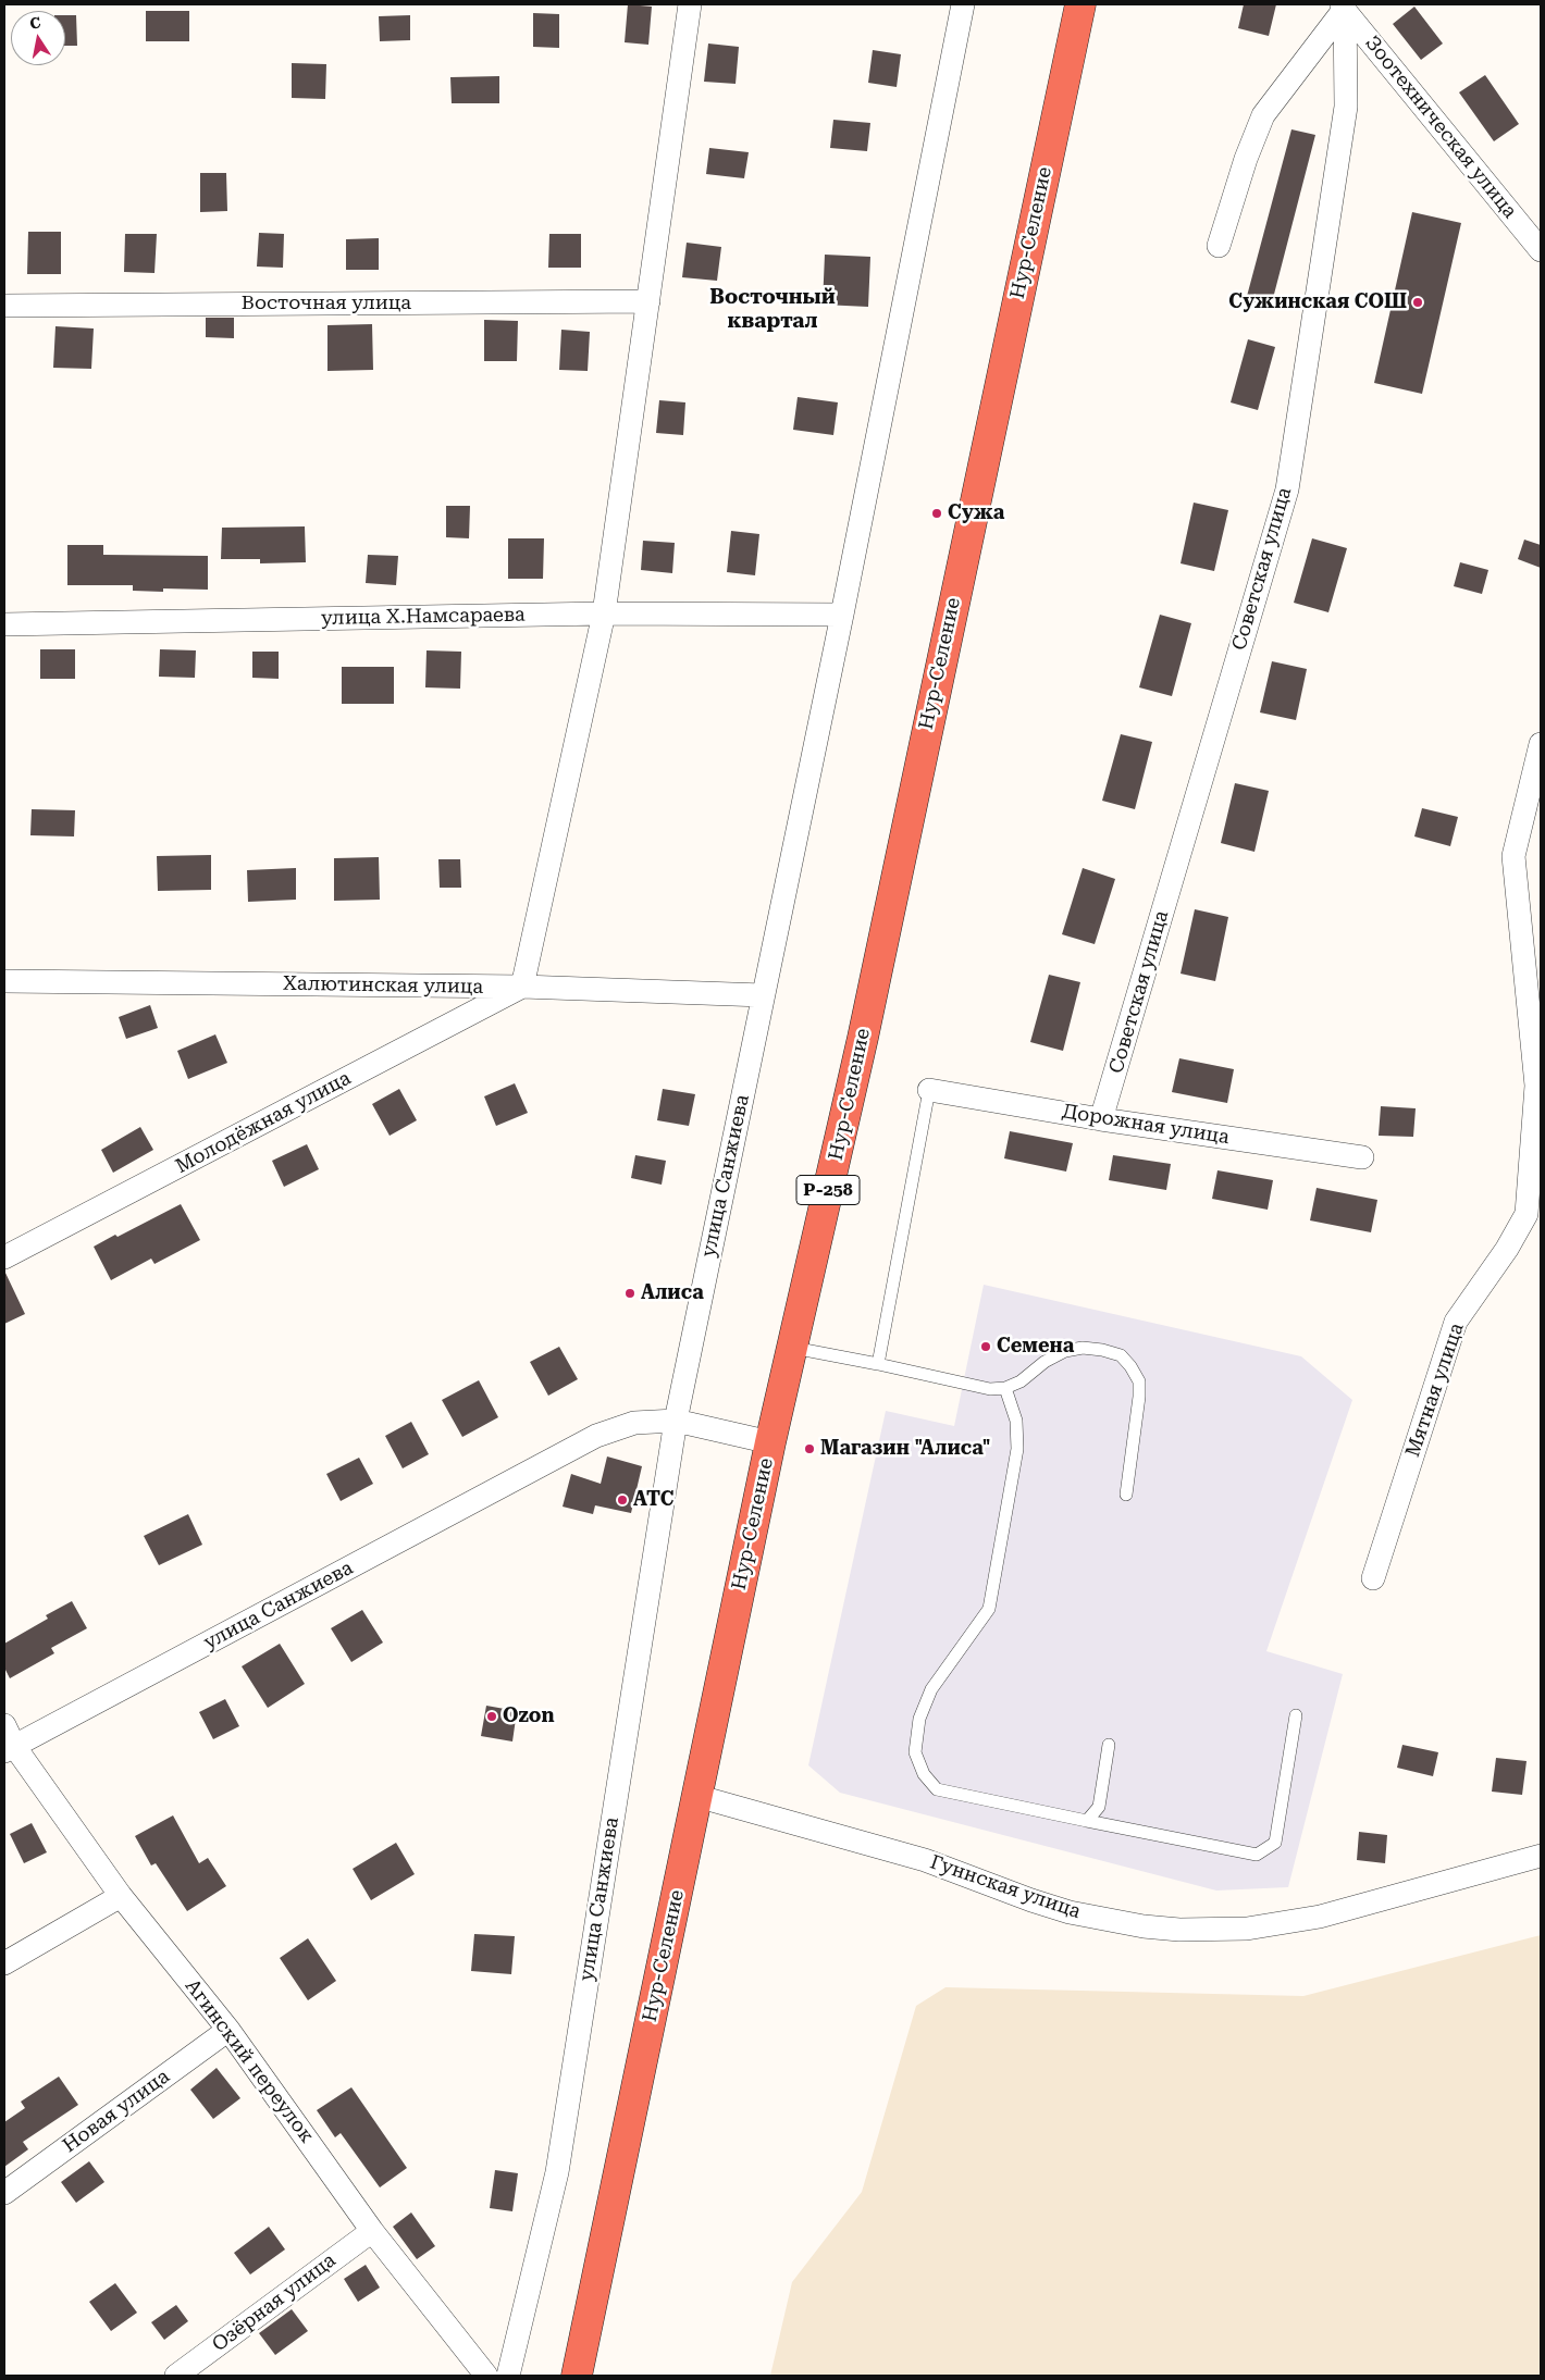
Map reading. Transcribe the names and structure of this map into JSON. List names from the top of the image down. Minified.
{"streets":{"highway":["Нур-Селение","Р-258"],"street":["Зоотехническая улица","Восточная улица","Советская улица","улица Х.Намсараева","Халютинская улица","Молодёжная улица","Дорожная улица","улица Санжиева","Мятная улица","Гуннская улица","Агинский переулок","Новая улица","Озёрная улица"]},"crossings":[["Зоотехническая улица","Советская улица"],["Нур-Селение","улица Санжиева"],["Нур-Селение","Гуннская улица"],["Советская улица","Дорожная улица"],["улица Х.Намсараева","улица Санжиева"],["Халютинская улица","Молодёжная улица"],["Халютинская улица","улица Санжиева"],["улица Санжиева","Агинский переулок"],["Агинский переулок","Новая улица"],["Агинский переулок","Озёрная улица"]],"districts":["Восточный квартал"],"places":["Сужинская СОШ","Сужа","Алиса","Семена","Магазин \"Алиса\"","АТС","Ozon"],"north":"top"}
